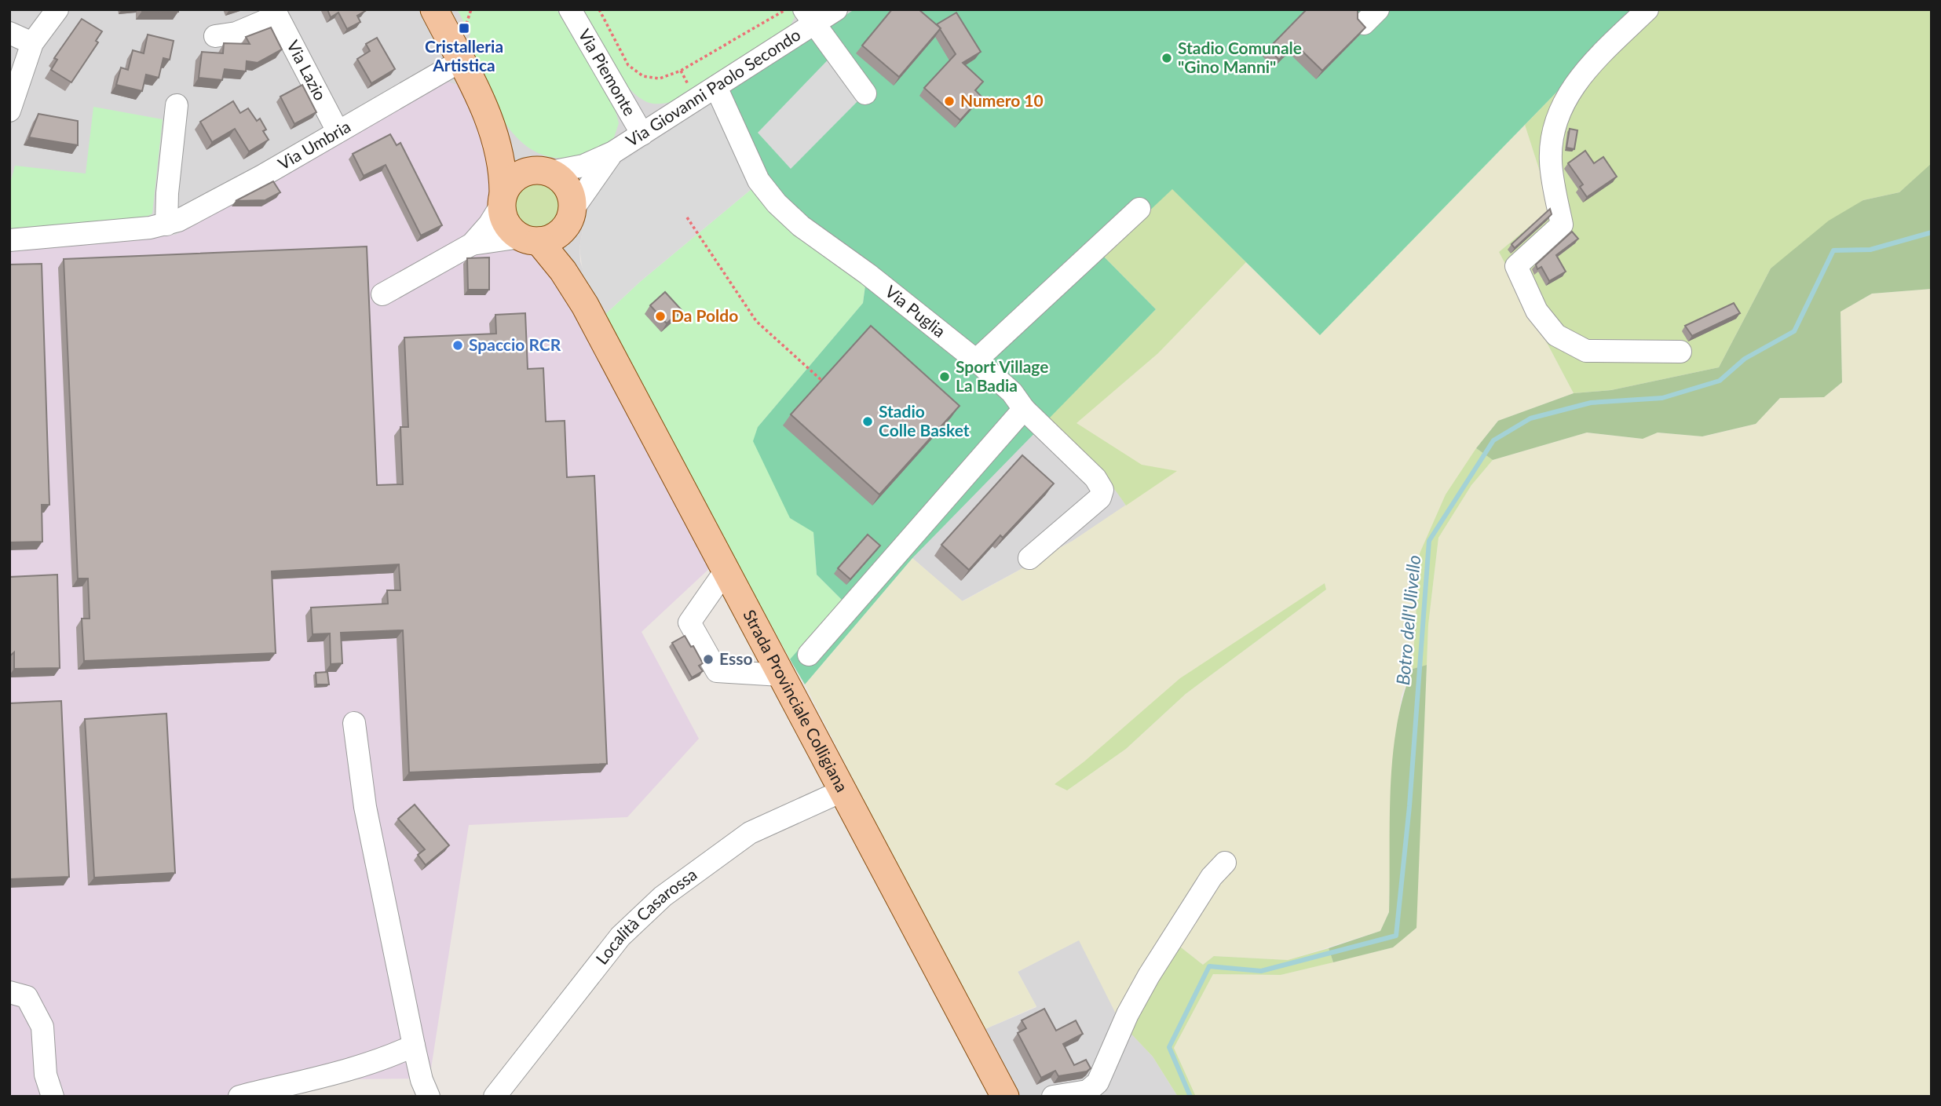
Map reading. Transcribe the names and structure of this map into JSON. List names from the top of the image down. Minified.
{"streets":{"main road":["Strada Provinciale Colligiana"],"street":["Via Lazio","Via Piemonte","Via Giovanni Paolo Secondo","Via Umbria","Via Puglia","Località Casarossa"]},"crossings":[["Via Lazio","Via Umbria"],["Via Piemonte","Via Giovanni Paolo Secondo"],["Via Giovanni Paolo Secondo","Via Puglia"],["Via Giovanni Paolo Secondo","Strada Provinciale Colligiana"],["Strada Provinciale Colligiana","Località Casarossa"]],"water":["Botro dell'Ulivello"],"places":{"transit":["Cristalleria Artistica"],"other":["Stadio Comunale \"Gino Manni\"","Numero 10","Da Poldo","Spaccio RCR","Sport Village La Badia","Stadio Colle Basket","Esso"]}}
